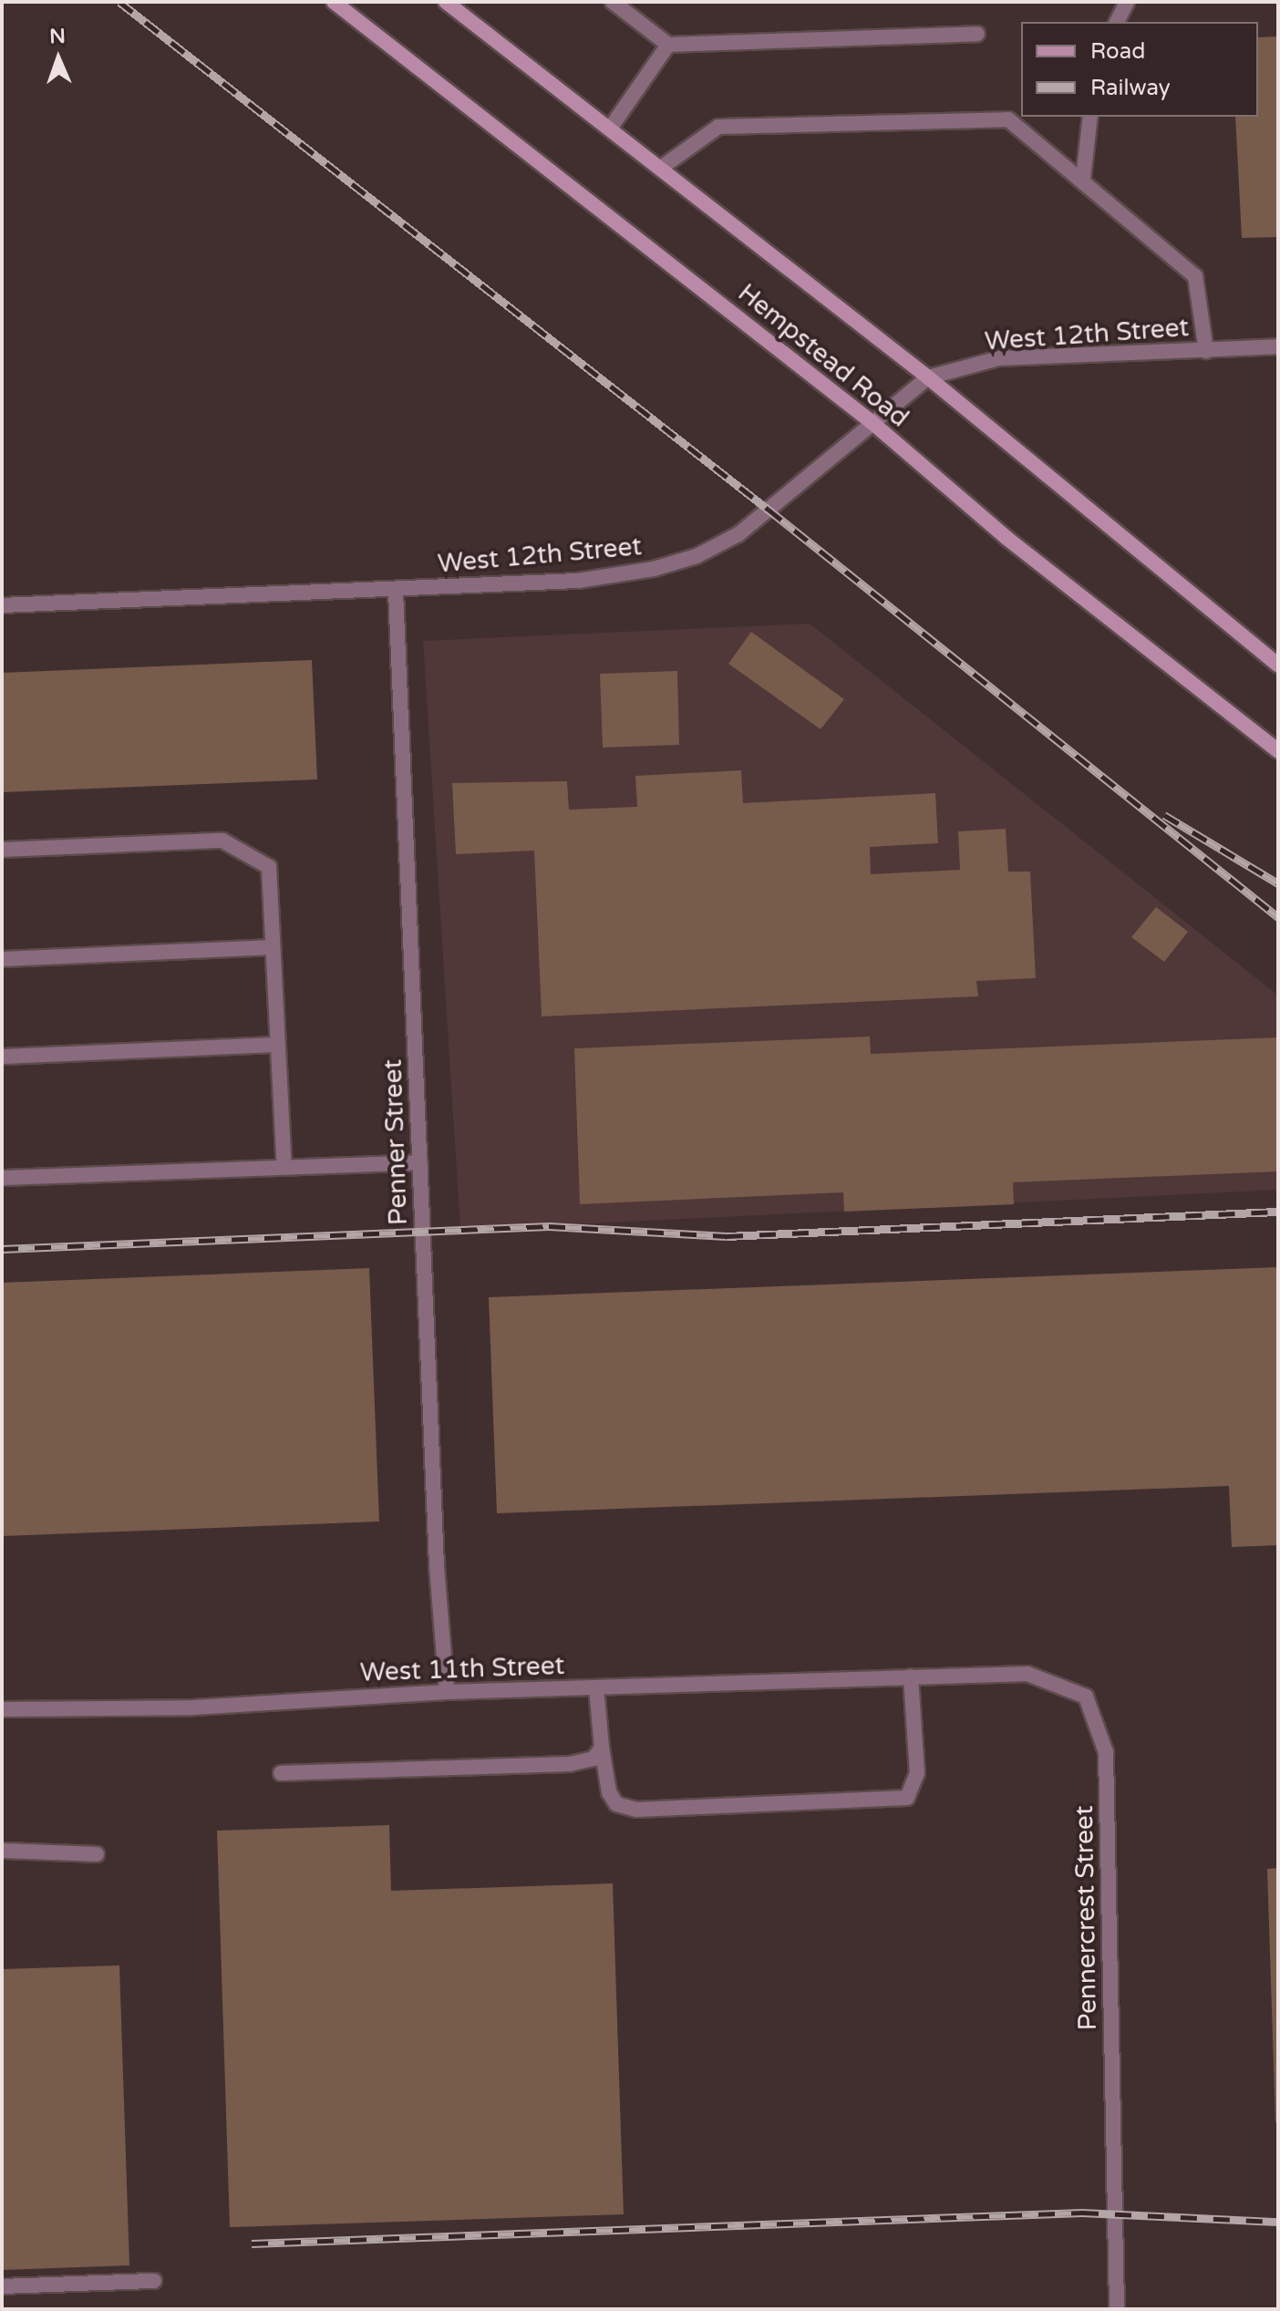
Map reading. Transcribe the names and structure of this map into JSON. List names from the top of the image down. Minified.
{"streets":{"main road":["Hempstead Road"],"street":["West 12th Street","Penner Street","West 11th Street","Pennercrest Street"]},"crossings":[["West 12th Street","Hempstead Road"],["West 12th Street","Penner Street"],["Penner Street","West 11th Street"],["West 11th Street","Pennercrest Street"]],"legend":["Road","Railway"],"north":"top"}
